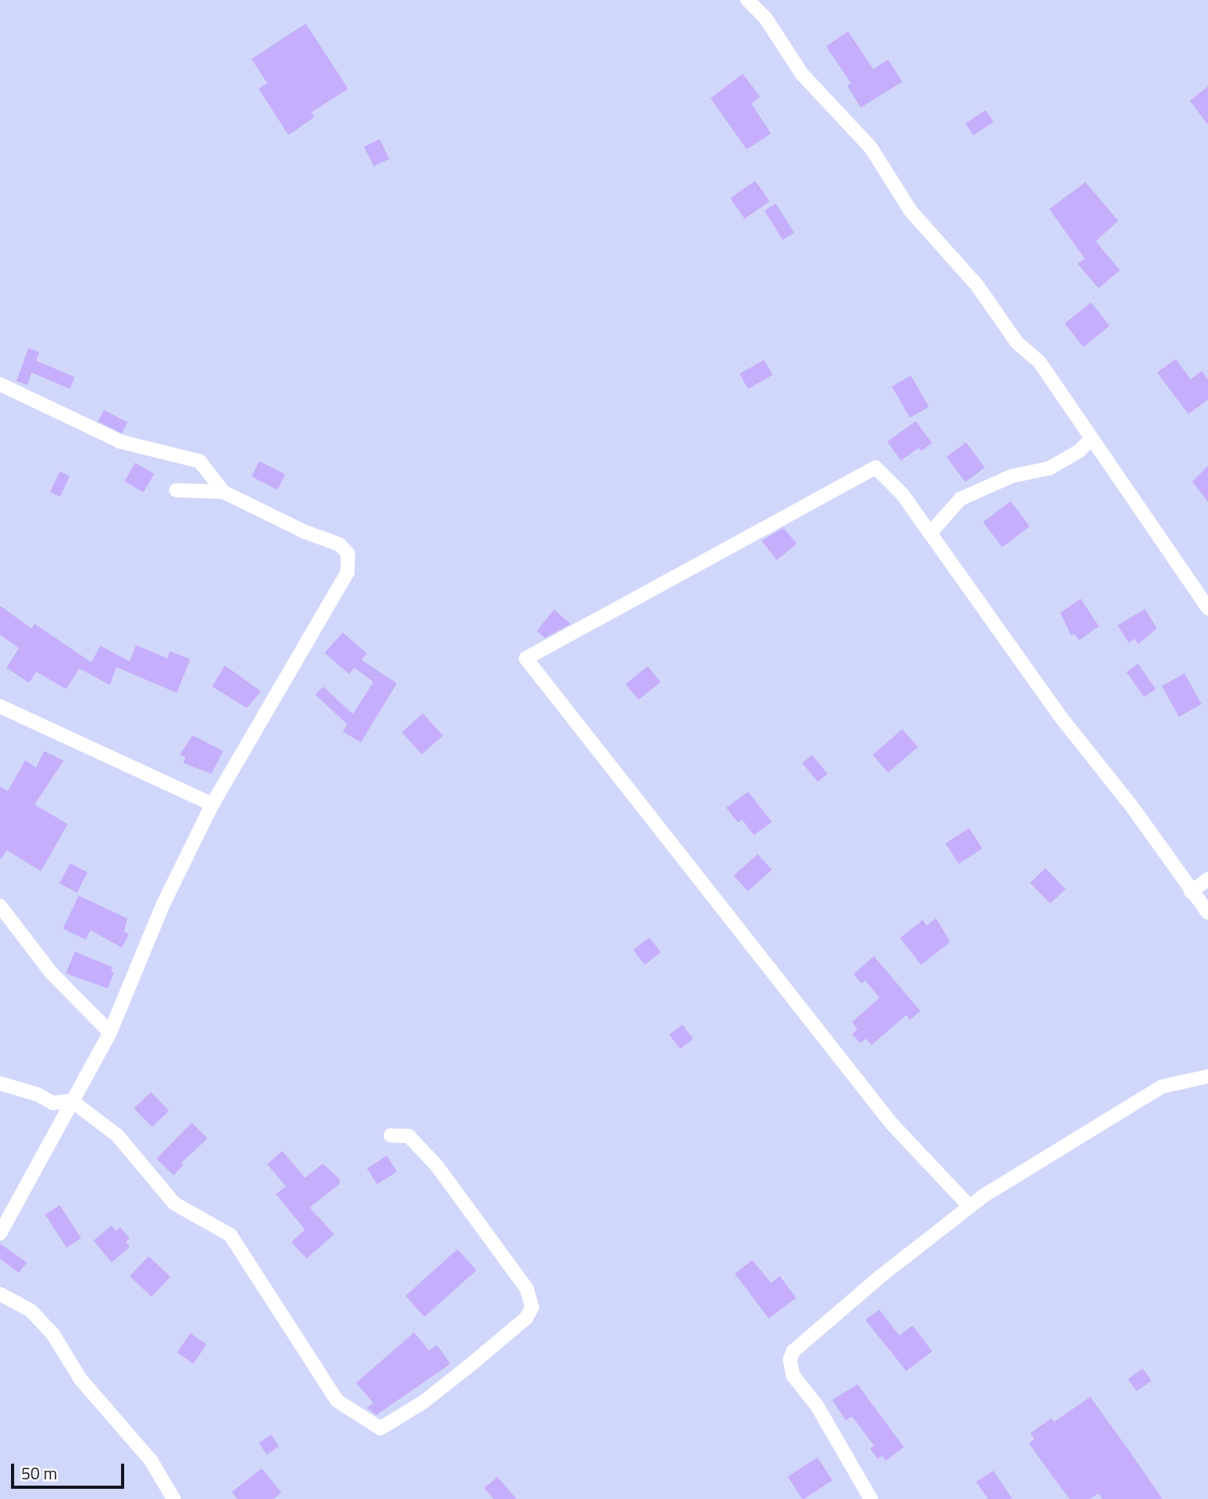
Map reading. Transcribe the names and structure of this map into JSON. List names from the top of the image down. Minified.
{"scale_bar":"50 m"}
